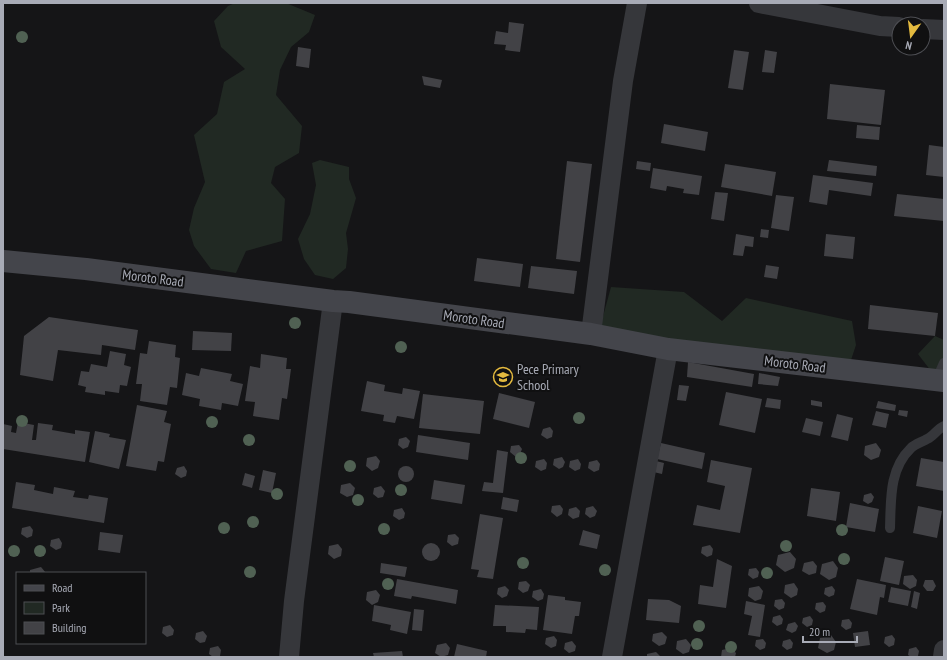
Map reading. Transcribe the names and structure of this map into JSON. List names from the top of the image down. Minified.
{"streets":{"main road":["Moroto Road"]},"places":{"school or university":["Pece Primary School"]},"legend":["Road","Park","Building"],"scale_bar":"20 m","north":"bottom"}
